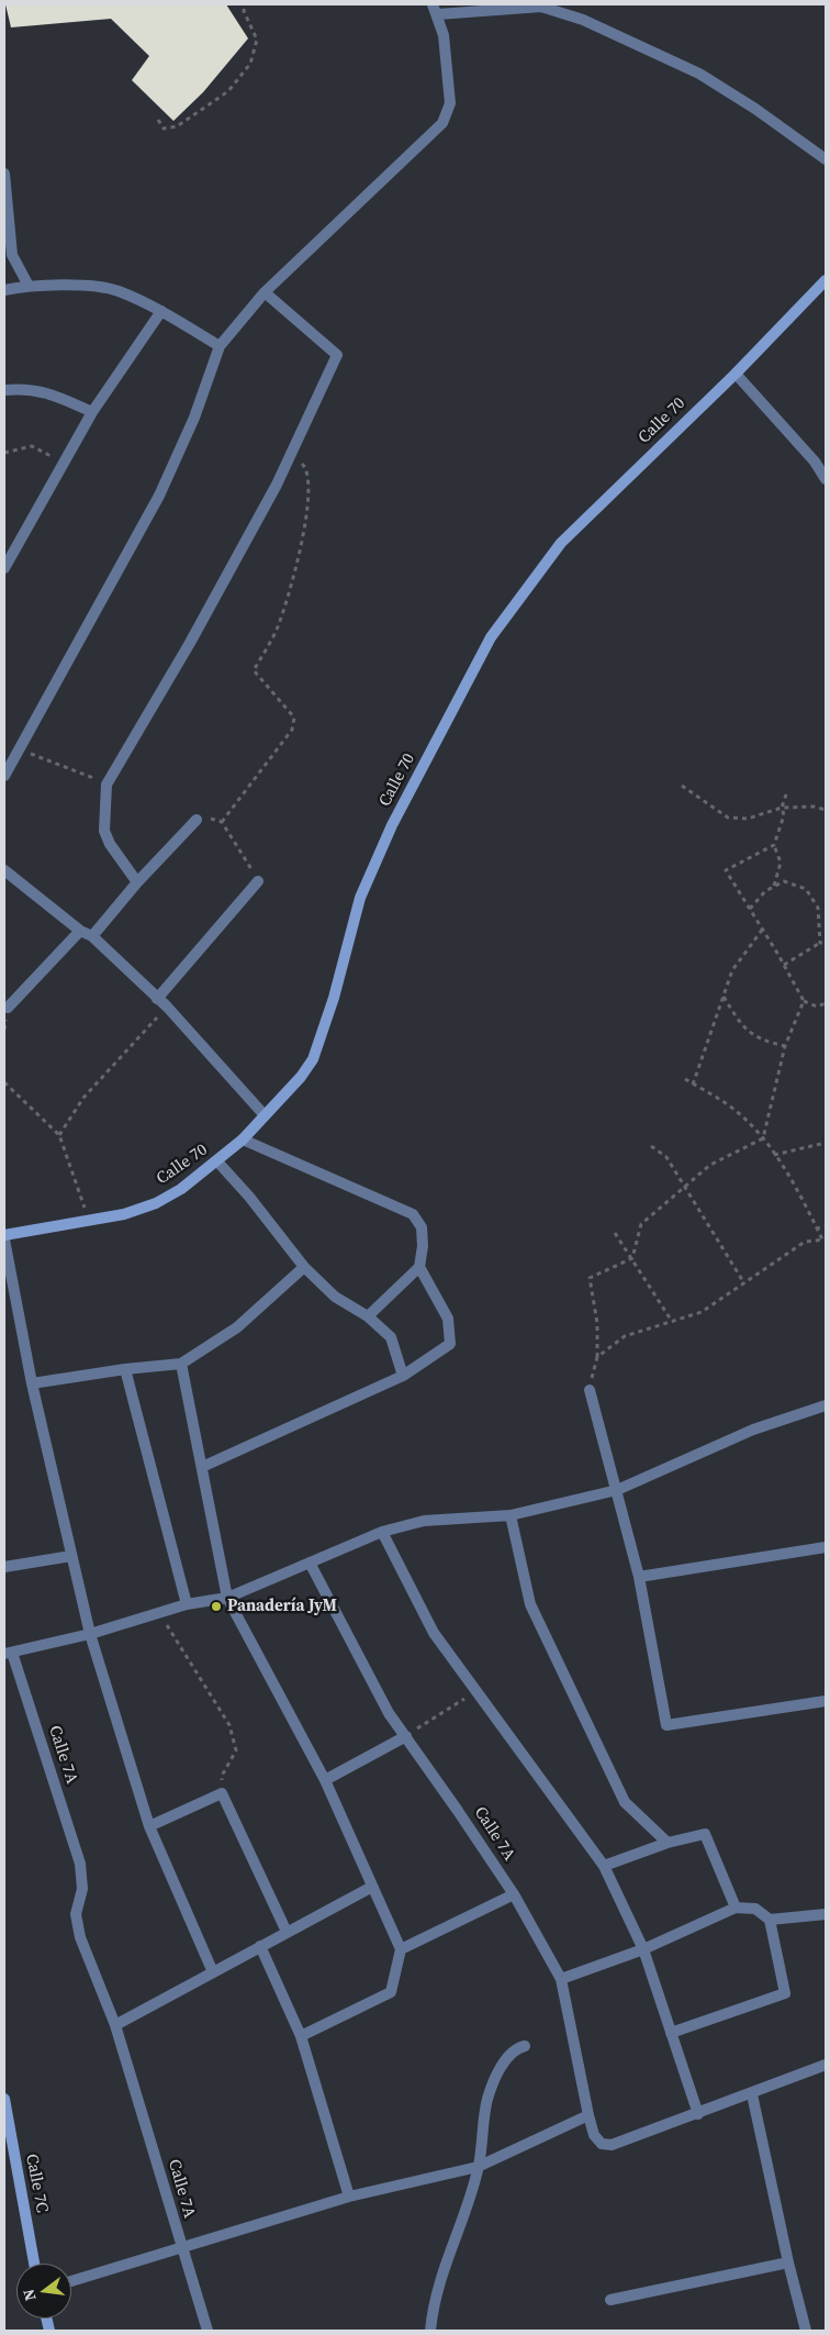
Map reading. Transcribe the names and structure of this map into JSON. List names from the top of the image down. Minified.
{"streets":{"street":["Calle 70","Calle 7A","Calle 7C"]},"places":["Panadería JyM"],"north":"left"}
